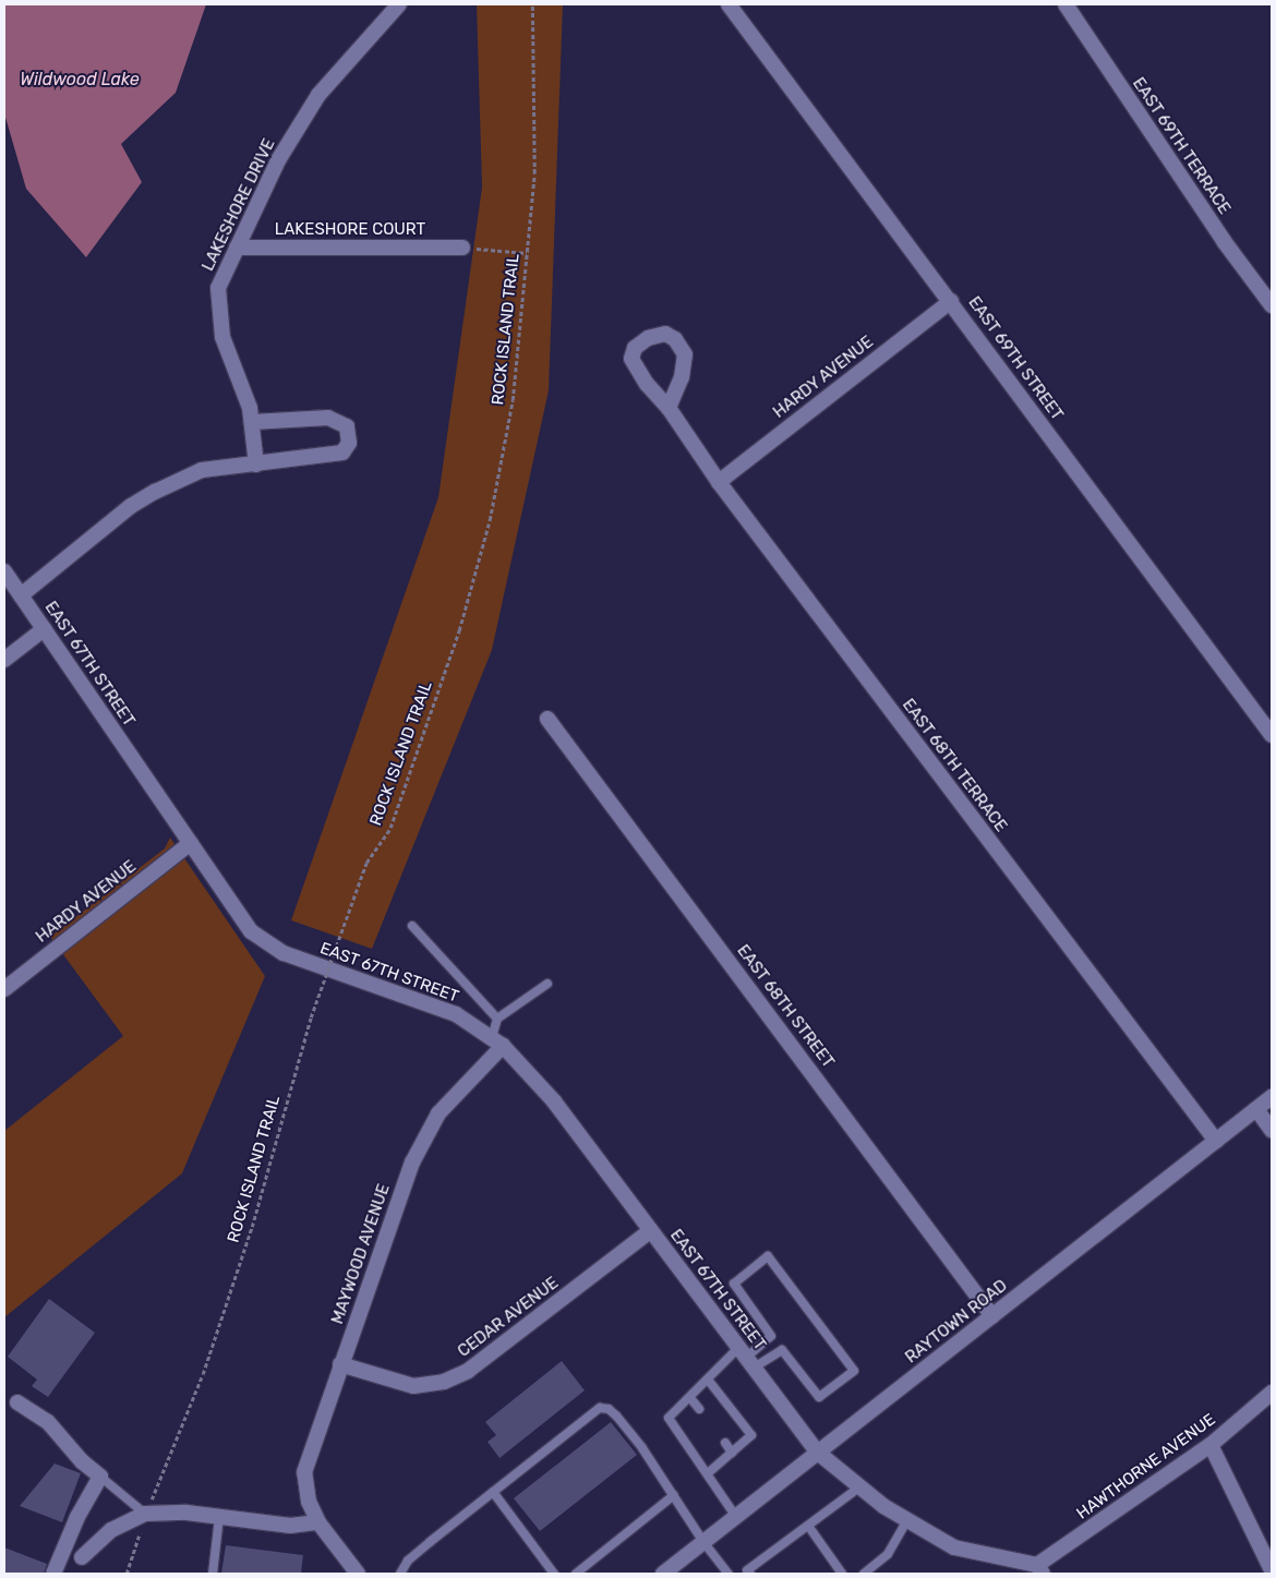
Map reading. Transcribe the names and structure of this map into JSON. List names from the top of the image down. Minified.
{"streets":{"street":["EAST 69TH TERRACE","LAKESHORE DRIVE","LAKESHORE COURT","EAST 69TH STREET","HARDY AVENUE","EAST 67TH STREET","EAST 68TH TERRACE","EAST 68TH STREET","MAYWOOD AVENUE","CEDAR AVENUE","RAYTOWN ROAD","HAWTHORNE AVENUE"],"path":["ROCK ISLAND TRAIL"]},"crossings":[["LAKESHORE DRIVE","LAKESHORE COURT"],["EAST 69TH STREET","HARDY AVENUE"],["HARDY AVENUE","EAST 67TH STREET"],["HARDY AVENUE","EAST 68TH TERRACE"],["EAST 67TH STREET","MAYWOOD AVENUE"],["EAST 67TH STREET","CEDAR AVENUE"],["EAST 67TH STREET","RAYTOWN ROAD"],["EAST 67TH STREET","HAWTHORNE AVENUE"],["EAST 68TH TERRACE","RAYTOWN ROAD"],["EAST 68TH STREET","RAYTOWN ROAD"],["MAYWOOD AVENUE","CEDAR AVENUE"]],"water":["Wildwood Lake"]}
